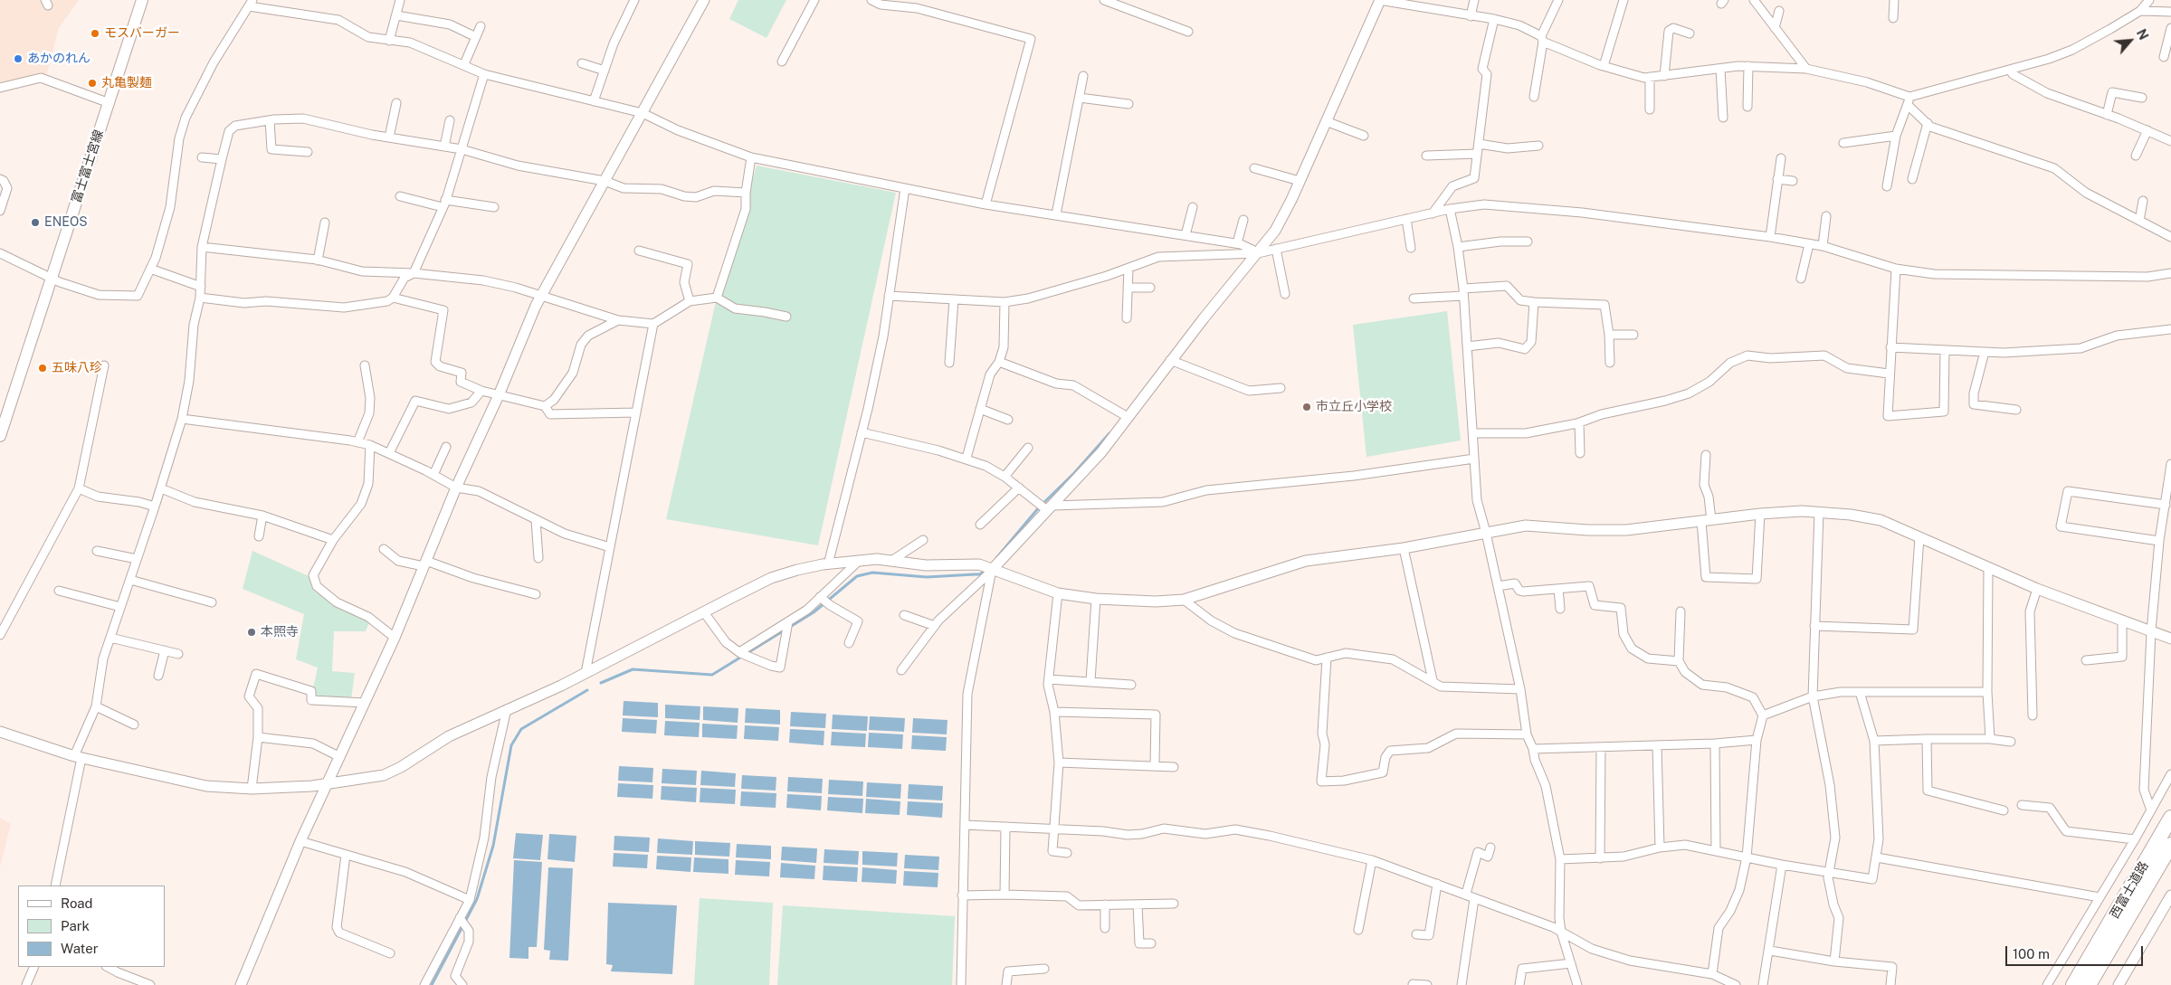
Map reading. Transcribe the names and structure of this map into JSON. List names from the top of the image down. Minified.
{"streets":{"highway":["西富士道路"],"main road":["富士富士宮線"]},"places":["モスバーガー","あかのれん","丸亀製麺","ENEOS","五味八珍","市立丘小学校","本照寺"],"legend":["Road","Park","Water"],"scale_bar":"100 m","north":"top right"}
